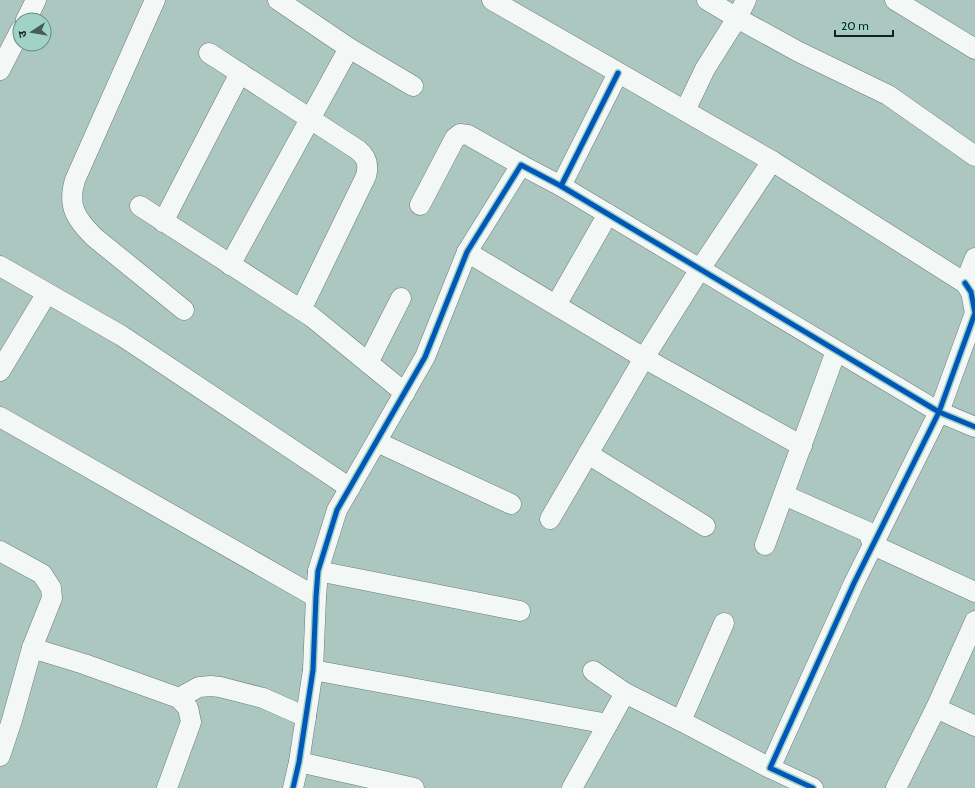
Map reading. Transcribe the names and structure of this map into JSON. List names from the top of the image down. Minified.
{"scale_bar":"20 m","north":"left"}
